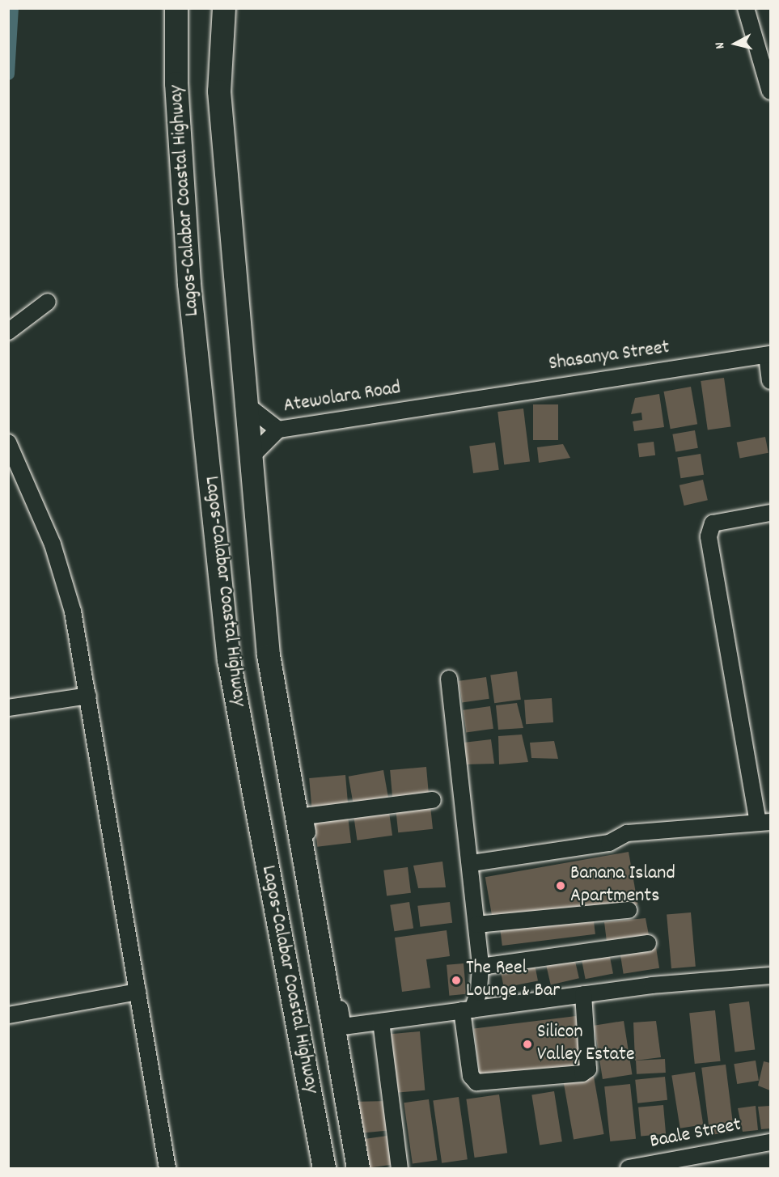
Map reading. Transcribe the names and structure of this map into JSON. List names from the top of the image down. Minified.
{"streets":{"highway":["Lagos-Calabar Coastal Highway"],"street":["Shasanya Street","Atewolara Road","Baale Street"]},"crossings":[["Lagos-Calabar Coastal Highway","Atewolara Road"],["Shasanya Street","Atewolara Road"]],"places":["Banana Island Apartments","The Reel Lounge & Bar","Silicon Valley Estate"],"north":"left"}
